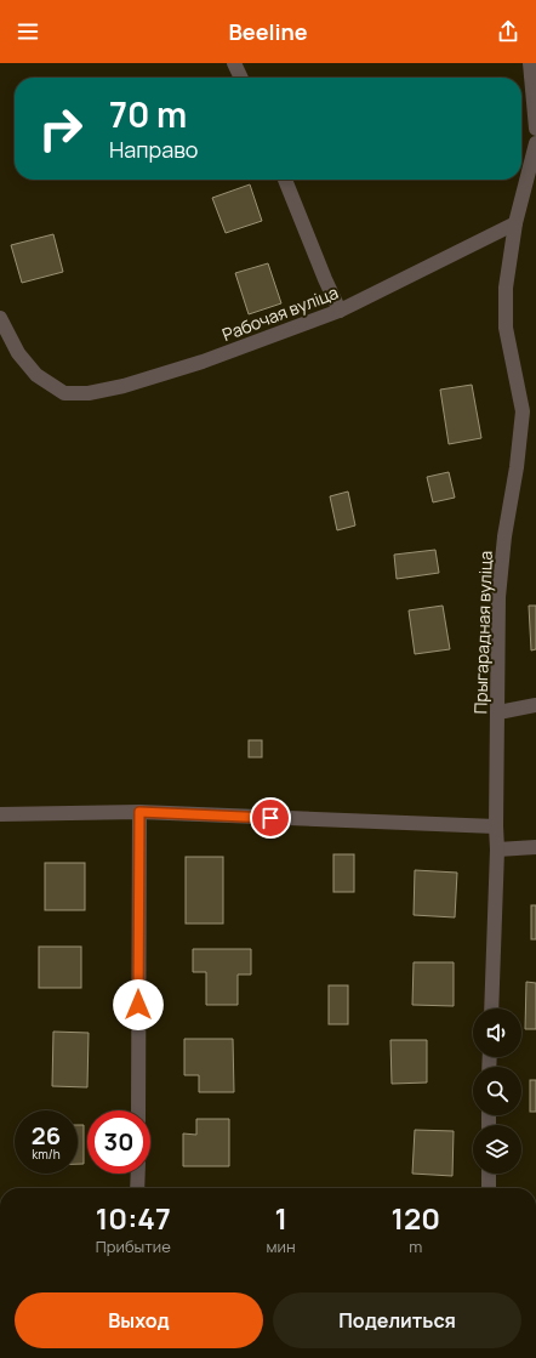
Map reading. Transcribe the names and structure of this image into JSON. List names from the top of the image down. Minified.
{"streets":{"street":["Рабочая вуліца","Прыгарадная вуліца"]},"crossings":[["Рабочая вуліца","Прыгарадная вуліца"]],"page":{"header":"Beeline","turn":["70 m","Направо"],"speed":"26 km/h","limit":"30","eta":["10:47","Прибытие","1","мин","120","m"],"buttons":["Выход","Поделиться"]}}
